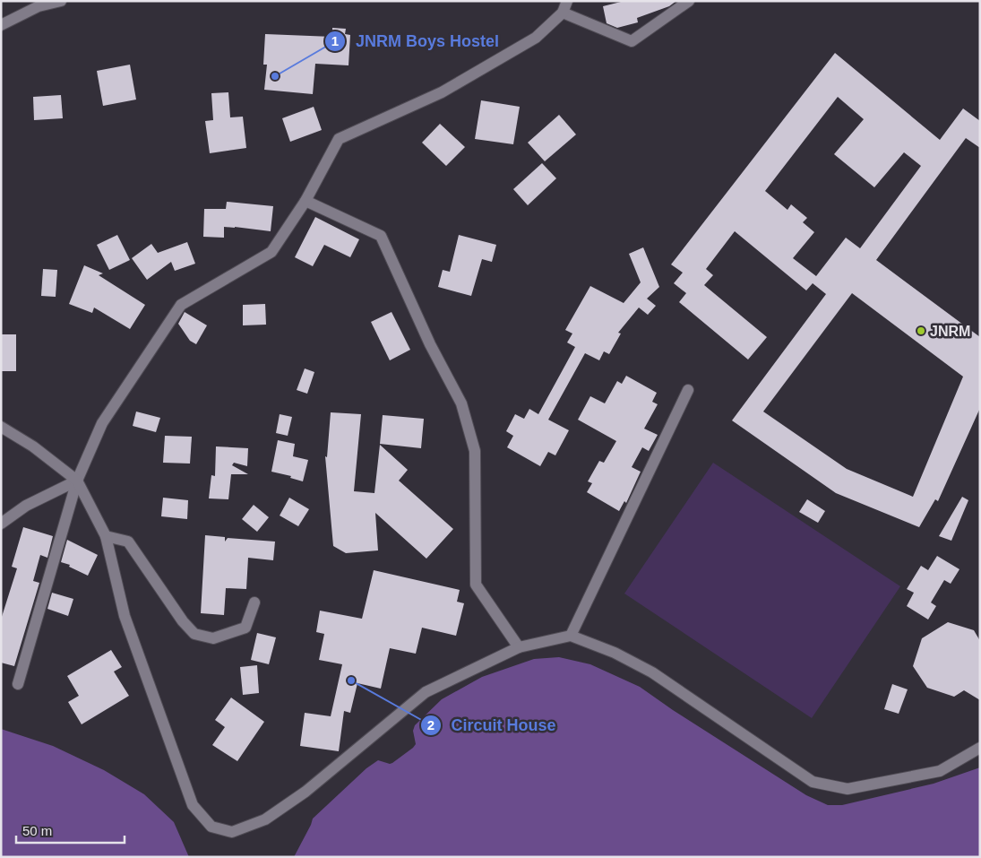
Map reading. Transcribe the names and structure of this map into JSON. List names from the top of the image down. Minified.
{"places":["JNRM Boys Hostel","JNRM","Circuit House"],"scale_bar":"50 m"}
